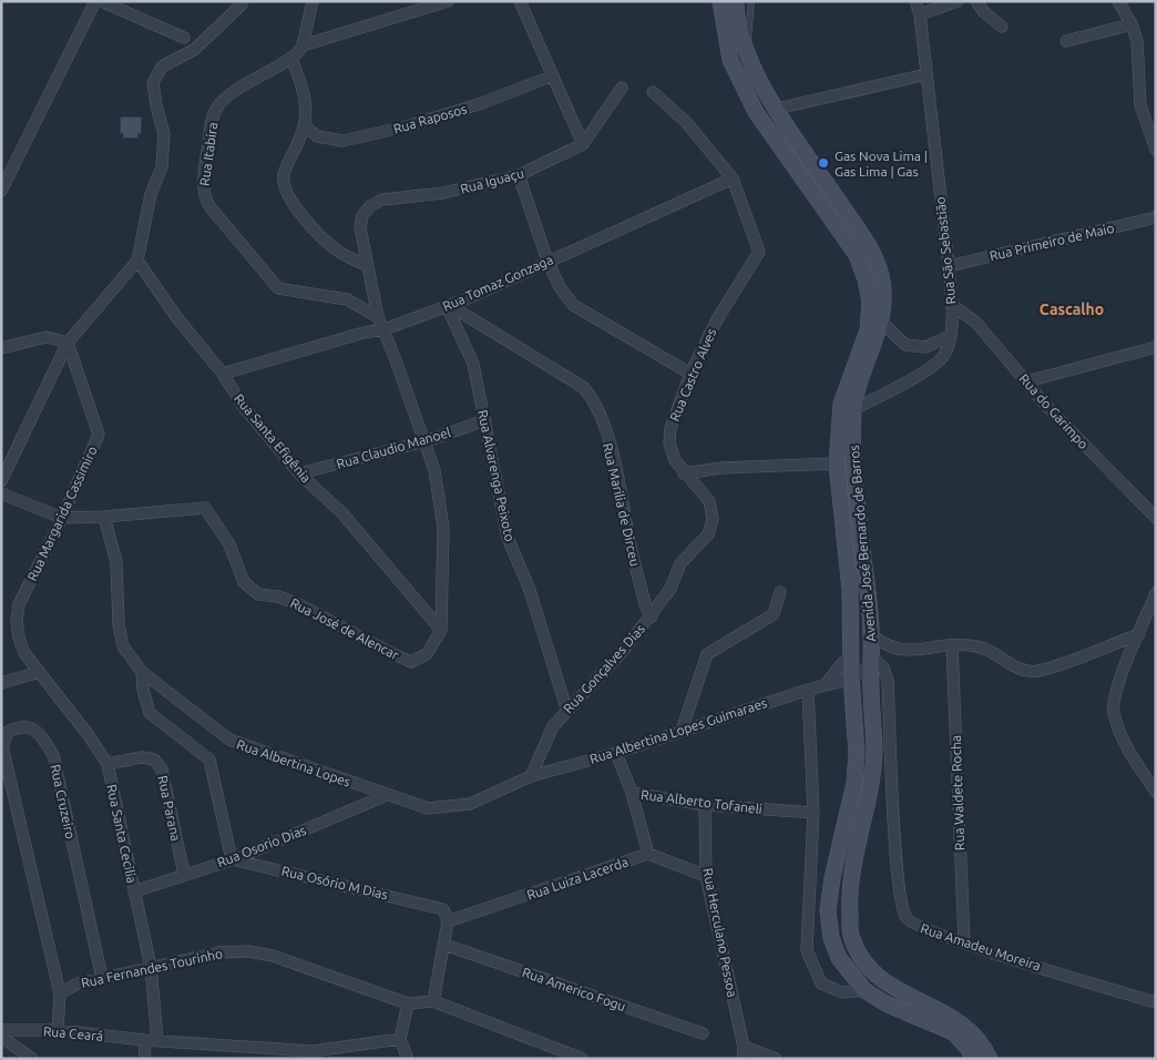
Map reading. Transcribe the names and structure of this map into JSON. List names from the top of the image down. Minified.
{"streets":{"main road":["Avenida José Bernardo de Barros"],"street":["Rua Raposos","Rua Itabira","Rua Iguaçu","Rua Primeiro de Maio","Rua São Sebastião","Rua Tomaz Gonzaga","Rua Castro Alves","Rua do Garimpo","Rua Santa Efigênia","Rua Claudio Manoel","Rua Alvarenga Peixoto","Rua Marilia de Dirceu","Rua Margarida Cassimiro","Rua José de Alencar","Rua Gonçalves Dias","Rua Albertina Lopes Guimaraes","Rua Albertina Lopes","Rua Waldete Rocha","Rua Cruzeiro","Rua Alberto Tofaneli","Rua Parana","Rua Santa Cecilia","Rua Osorio Dias","Rua Luiza Lacerda","Rua Osório M Dias","Rua Herculano Pessoa","Rua Amadeu Moreira","Rua Fernandes Tourinho","Rua Americo Fogu","Rua Ceará"]},"crossings":[["Rua Itabira","Rua Iguaçu"],["Rua Iguaçu","Rua Tomaz Gonzaga"],["Rua Iguaçu","Rua José de Alencar"],["Rua Primeiro de Maio","Rua São Sebastião"],["Rua São Sebastião","Rua do Garimpo"],["Rua Tomaz Gonzaga","Rua Castro Alves"],["Rua Tomaz Gonzaga","Rua Santa Efigênia"],["Rua Tomaz Gonzaga","Rua Alvarenga Peixoto"],["Rua Tomaz Gonzaga","Rua Marilia de Dirceu"],["Rua Tomaz Gonzaga","Rua José de Alencar"],["Rua Castro Alves","Rua Gonçalves Dias"],["Rua Santa Efigênia","Rua Claudio Manoel"],["Rua Santa Efigênia","Rua José de Alencar"],["Rua Claudio Manoel","Rua Alvarenga Peixoto"],["Rua Claudio Manoel","Rua José de Alencar"],["Rua Alvarenga Peixoto","Rua Marilia de Dirceu"],["Rua Alvarenga Peixoto","Rua Gonçalves Dias"],["Rua Marilia de Dirceu","Rua Gonçalves Dias"],["Rua Margarida Cassimiro","Rua Santa Cecilia"],["Avenida José Bernardo de Barros","Rua Albertina Lopes Guimaraes"],["Avenida José Bernardo de Barros","Rua Amadeu Moreira"],["Rua José de Alencar","Rua Albertina Lopes"],["Rua Gonçalves Dias","Rua Albertina Lopes Guimaraes"],["Rua Gonçalves Dias","Rua Albertina Lopes"],["Rua Albertina Lopes Guimaraes","Rua Albertina Lopes"],["Rua Albertina Lopes Guimaraes","Rua Alberto Tofaneli"],["Rua Albertina Lopes Guimaraes","Rua Amadeu Moreira"],["Rua Albertina Lopes","Rua Osorio Dias"],["Rua Waldete Rocha","Rua Amadeu Moreira"],["Rua Cruzeiro","Rua Fernandes Tourinho"],["Rua Alberto Tofaneli","Rua Herculano Pessoa"],["Rua Parana","Rua Santa Cecilia"],["Rua Parana","Rua Osorio Dias"],["Rua Santa Cecilia","Rua Osorio Dias"],["Rua Santa Cecilia","Rua Fernandes Tourinho"],["Rua Santa Cecilia","Rua Ceará"],["Rua Osorio Dias","Rua Osório M Dias"],["Rua Luiza Lacerda","Rua Osório M Dias"]],"districts":["Cascalho"],"places":["Gas Nova Lima | Gas Lima | Gas"]}
